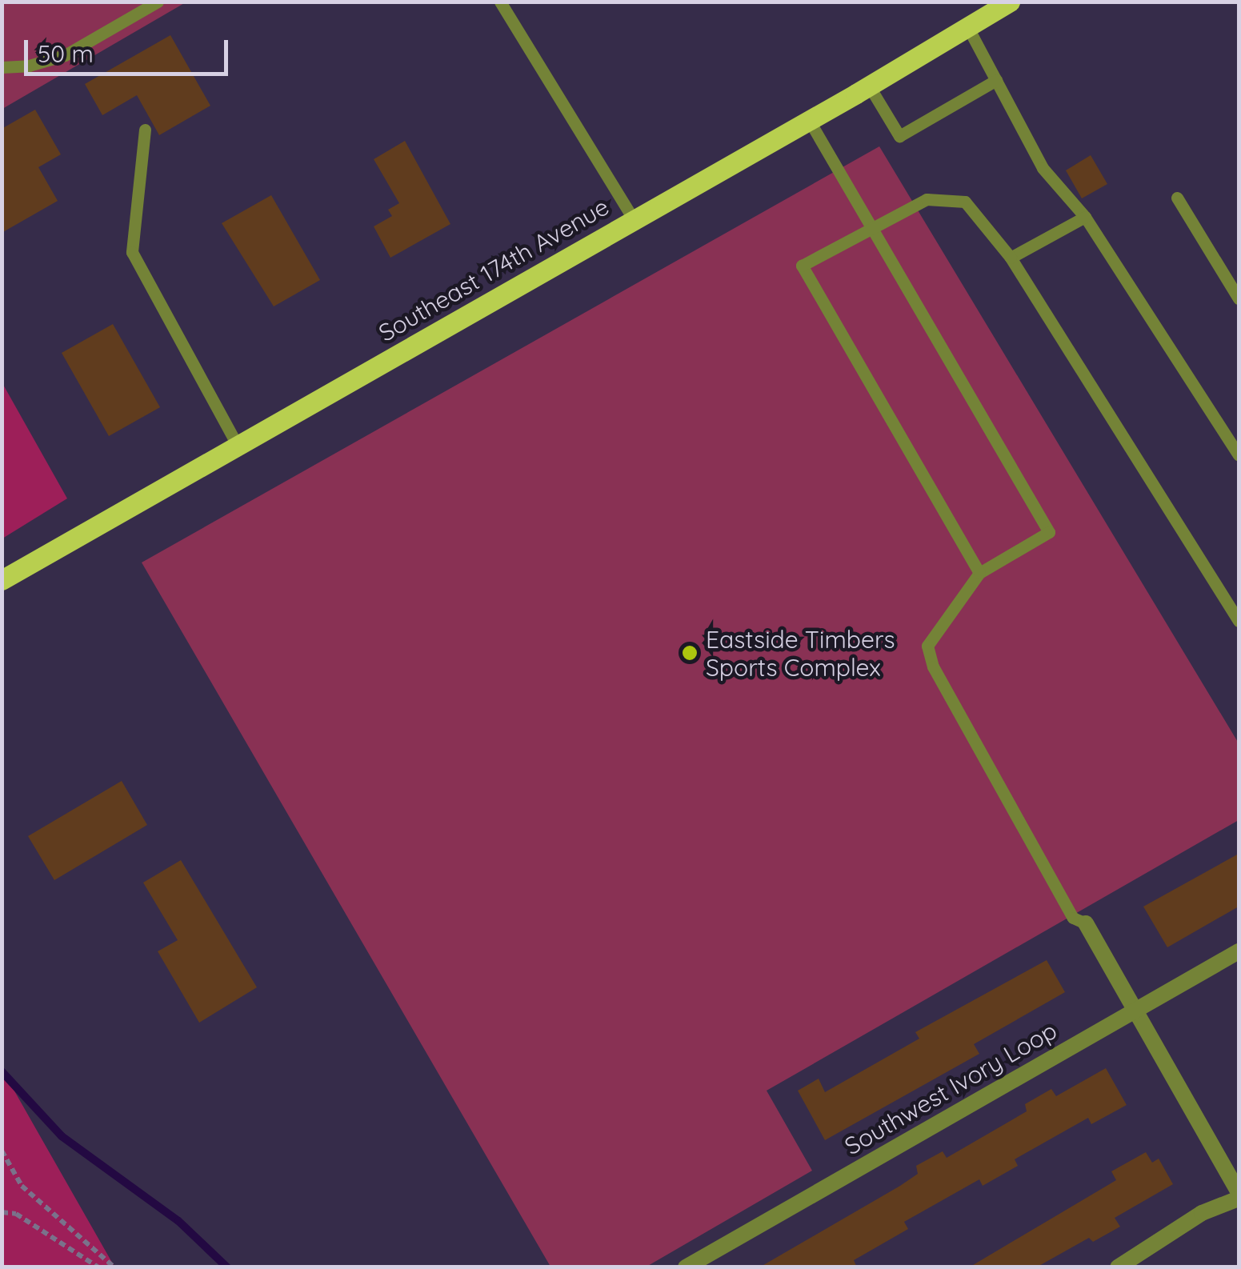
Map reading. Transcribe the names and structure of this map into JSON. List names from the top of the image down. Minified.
{"streets":{"main road":["Southeast 174th Avenue"],"street":["Southwest Ivory Loop"]},"places":["Eastside Timbers Sports Complex"],"scale_bar":"50 m"}
